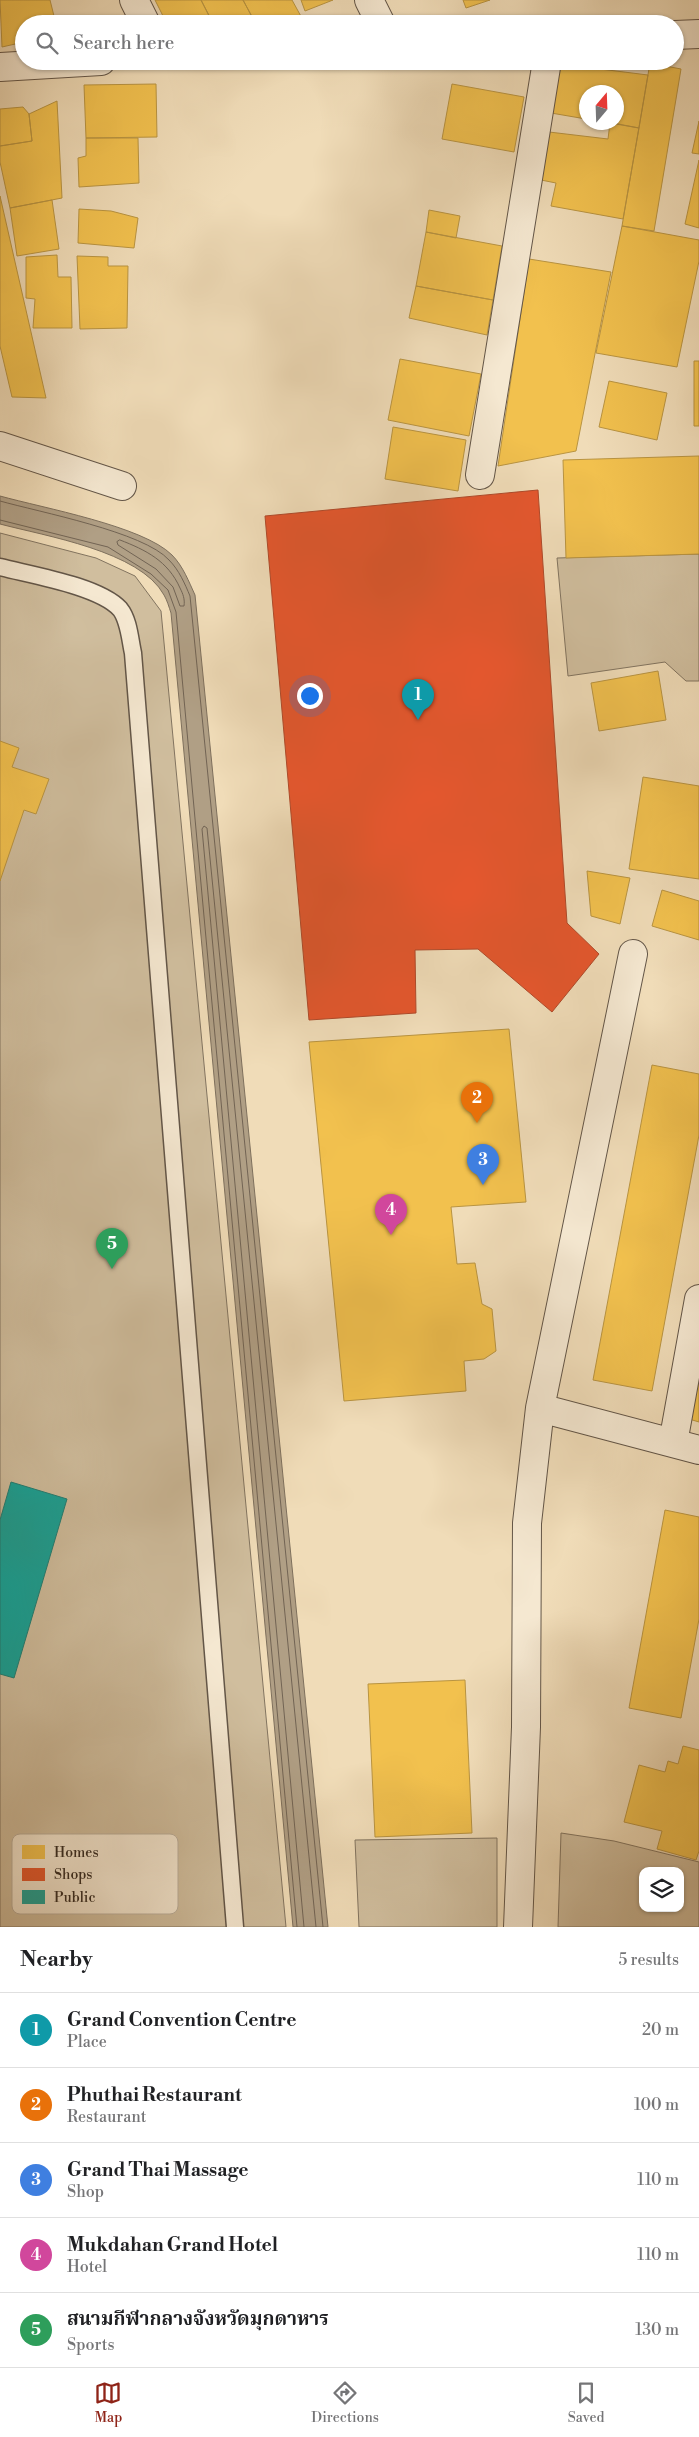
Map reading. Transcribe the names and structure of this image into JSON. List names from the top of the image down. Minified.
{"legend":["Homes","Shops","Public"],"north":"top","page":{"search":"Search here","pins":["1","2","3","4","5"],"heading":["Nearby","5 results"],"list":[{"mark":"1","name":"Grand Convention Centre","note":"Place","value":"20 m"},{"mark":"2","name":"Phuthai Restaurant","note":"Restaurant","value":"100 m"},{"mark":"3","name":"Grand Thai Massage","note":"Shop","value":"110 m"},{"mark":"4","name":"Mukdahan Grand Hotel","note":"Hotel","value":"110 m"},{"mark":"5","name":"สนามกีฬากลางจังหวัดมุกดาหาร","note":"Sports","value":"130 m"}],"nav":["Map","Directions","Saved"]}}
